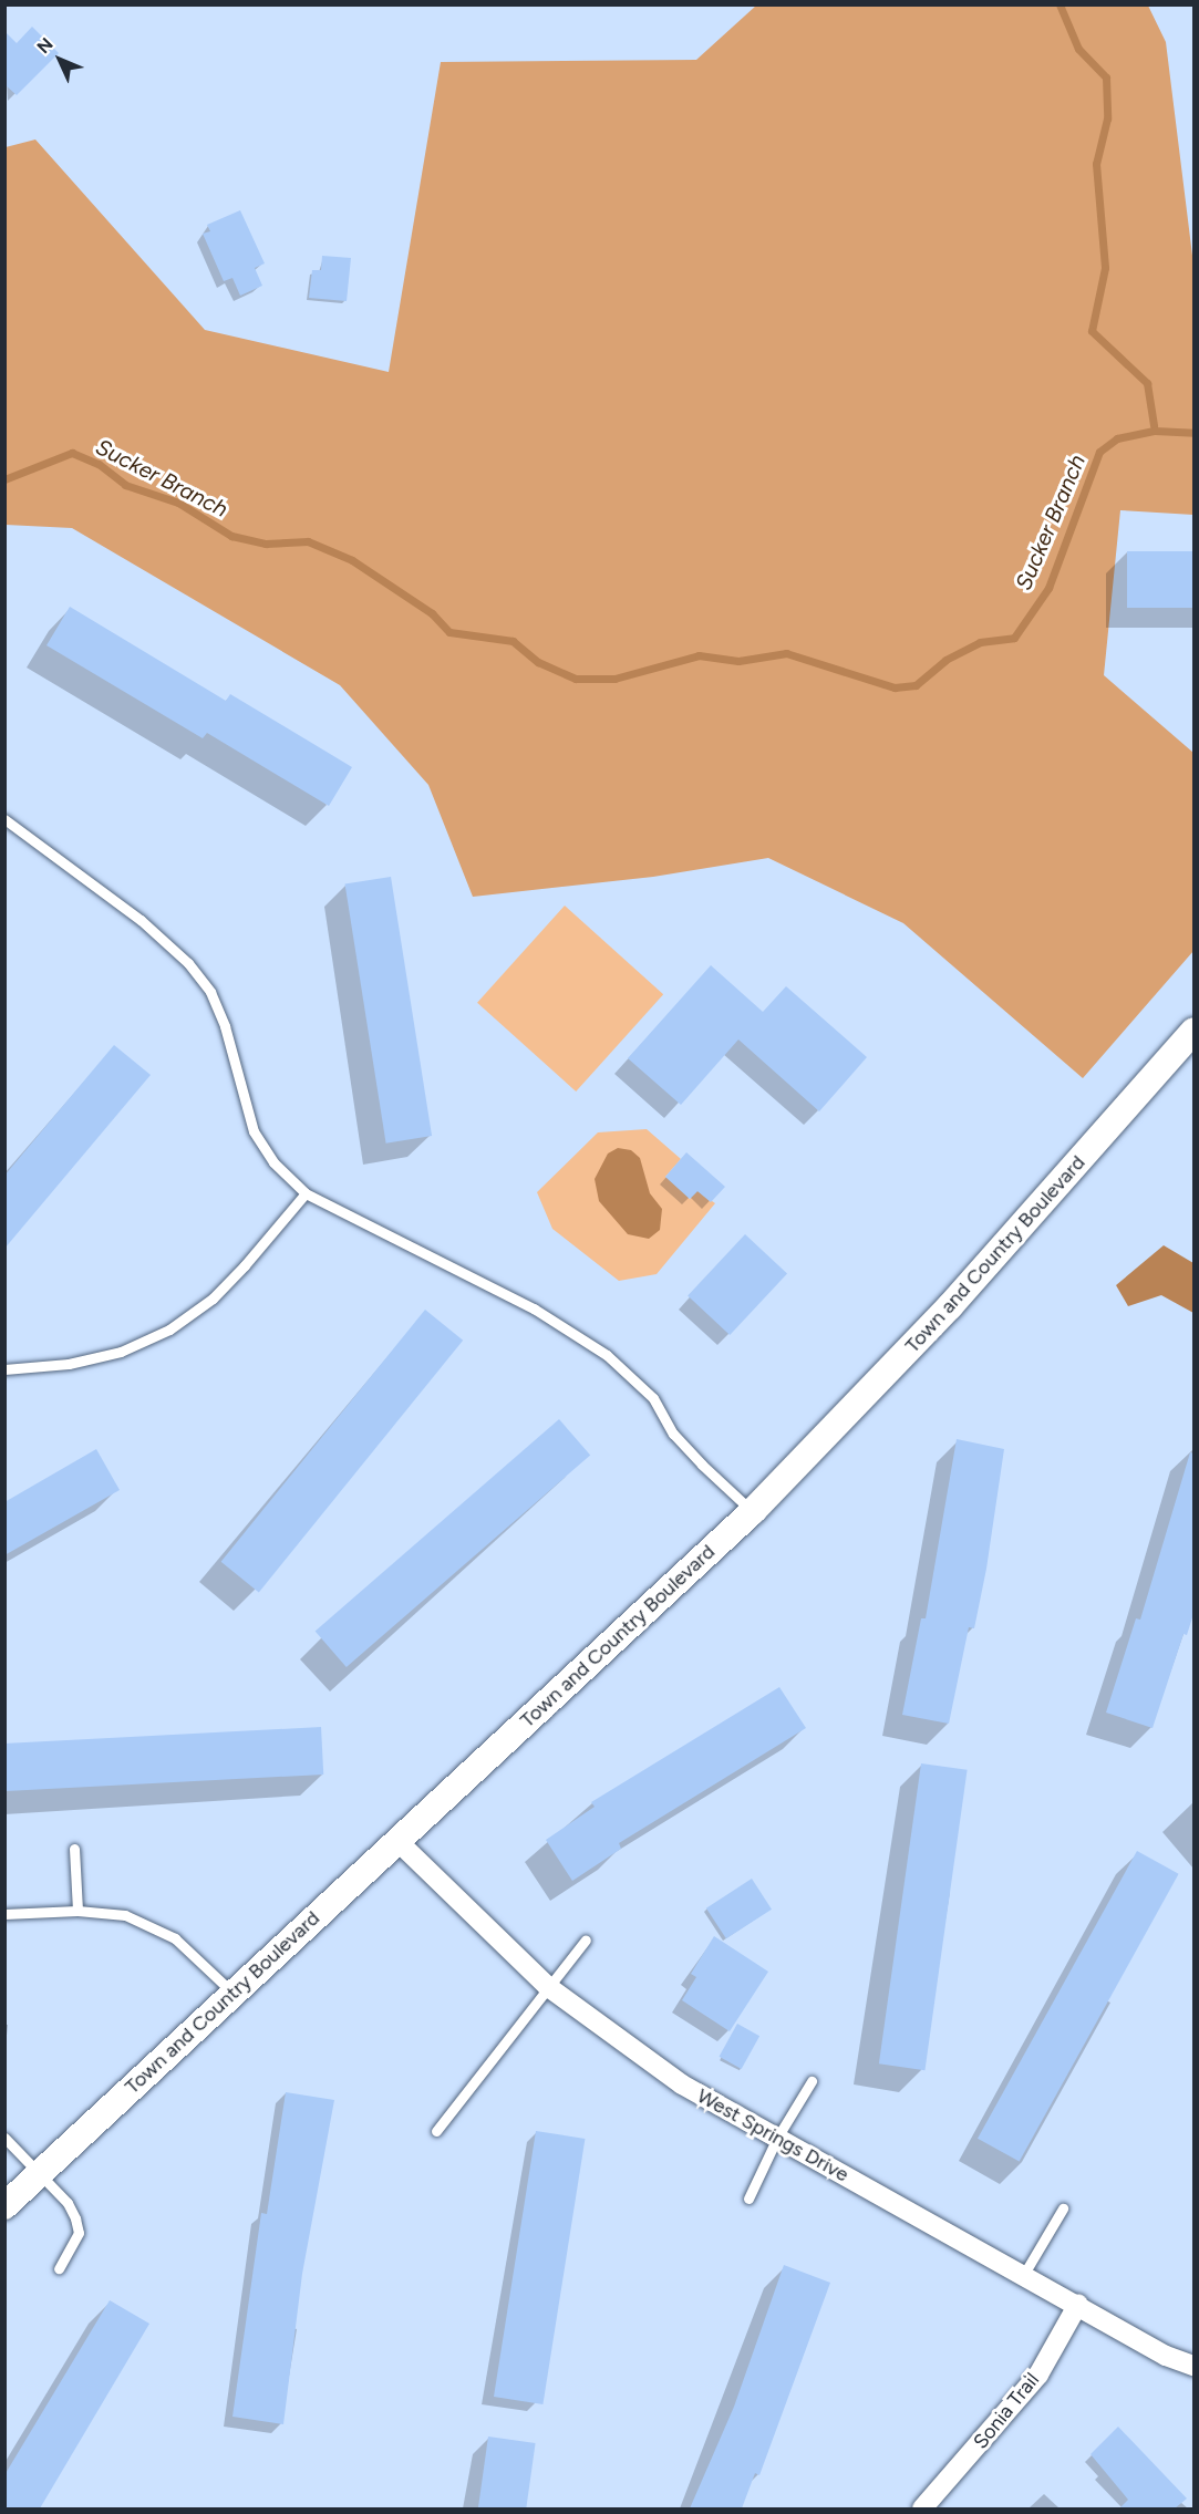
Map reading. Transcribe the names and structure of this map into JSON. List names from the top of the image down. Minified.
{"streets":{"street":["Town and Country Boulevard","West Springs Drive","Sonia Trail"]},"crossings":[["Town and Country Boulevard","West Springs Drive"],["West Springs Drive","Sonia Trail"]],"water":["Sucker Branch"],"north":"top left"}
